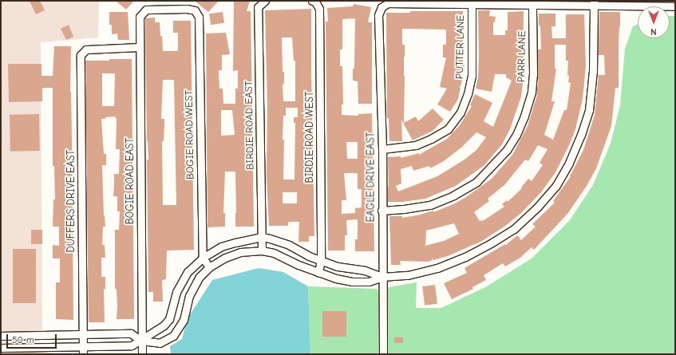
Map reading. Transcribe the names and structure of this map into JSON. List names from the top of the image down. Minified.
{"streets":{"street":["PUTTER LANE","PARR LANE","BIRDIE ROAD EAST","BOGIE ROAD WEST","BIRDIE ROAD WEST","EAGLE DRIVE EAST","BOGIE ROAD EAST","DUFFERS DRIVE EAST"]},"crossings":[["PUTTER LANE","EAGLE DRIVE EAST"],["PARR LANE","EAGLE DRIVE EAST"],["BOGIE ROAD WEST","BOGIE ROAD EAST"],["BOGIE ROAD EAST","DUFFERS DRIVE EAST"]],"scale_bar":"50 m","north":"bottom"}
